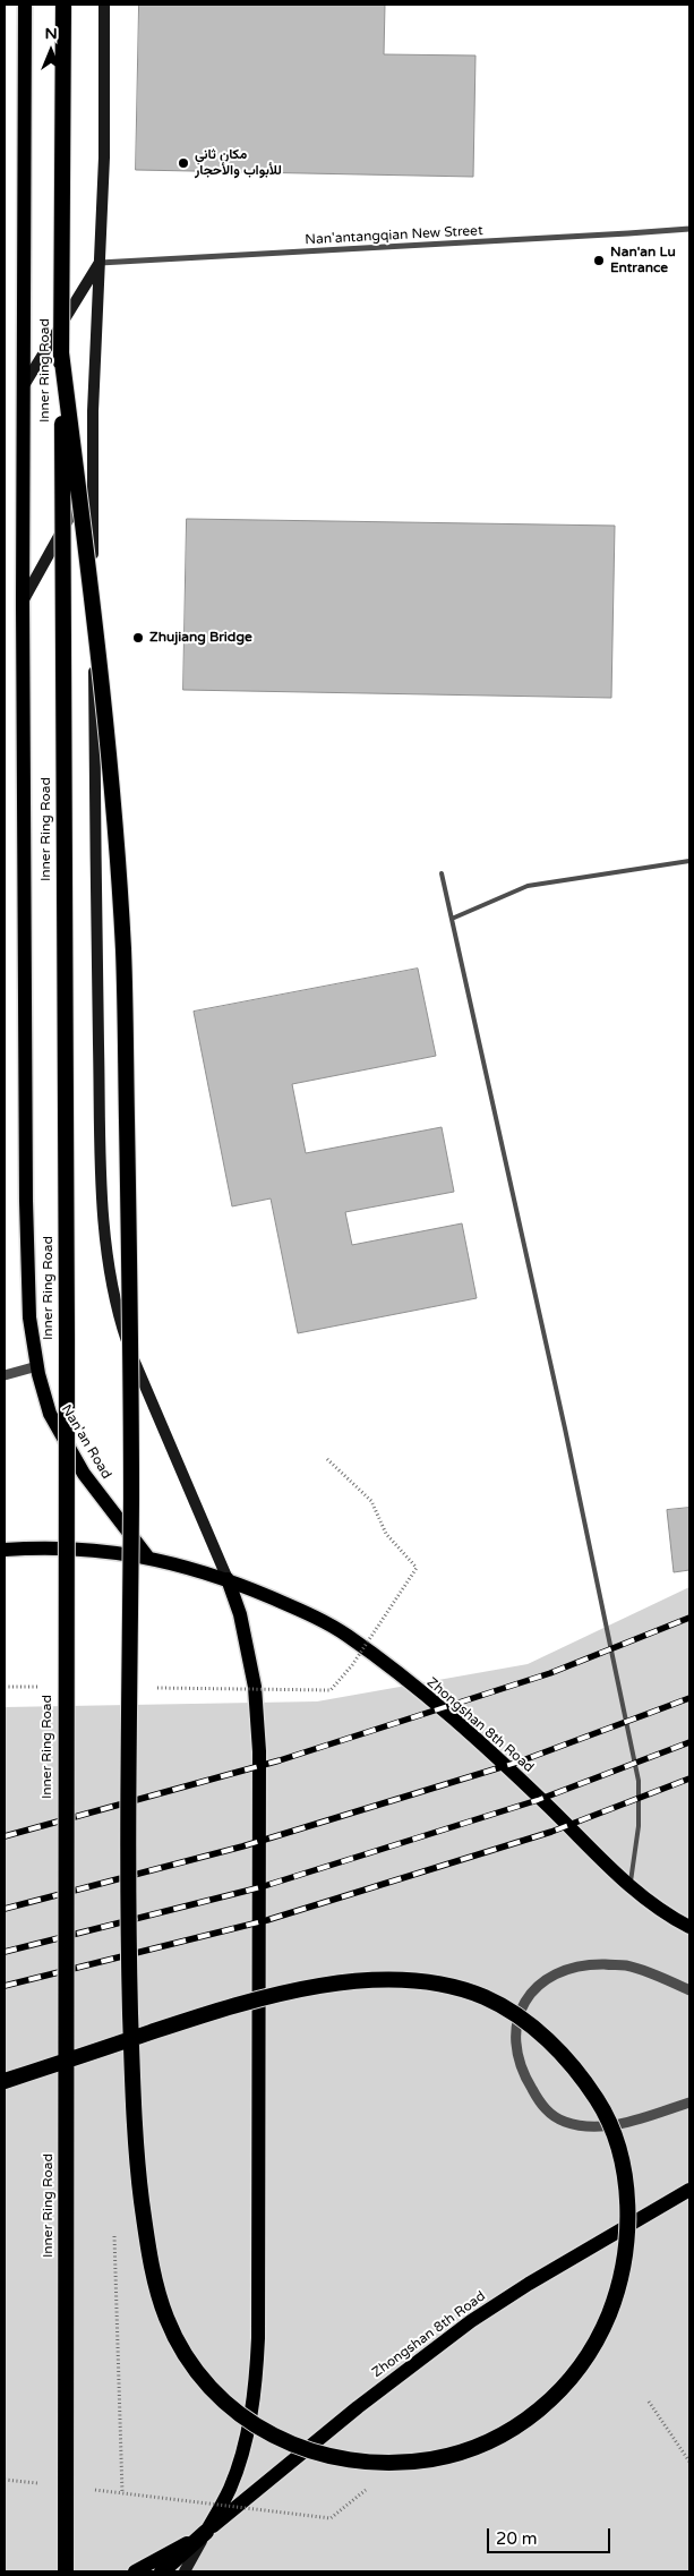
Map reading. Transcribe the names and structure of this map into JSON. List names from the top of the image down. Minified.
{"streets":{"highway":["Inner Ring Road"],"main road":["Nan'an Road","Zhongshan 8th Road"],"street":["Nan'antangqian New Street"]},"crossings":[["Nan'an Road","Zhongshan 8th Road"]],"places":["مكان ثاني للأبواب والأحجار","Nan'an Lu Entrance","Zhujiang Bridge"],"scale_bar":"20 m","north":"top"}
